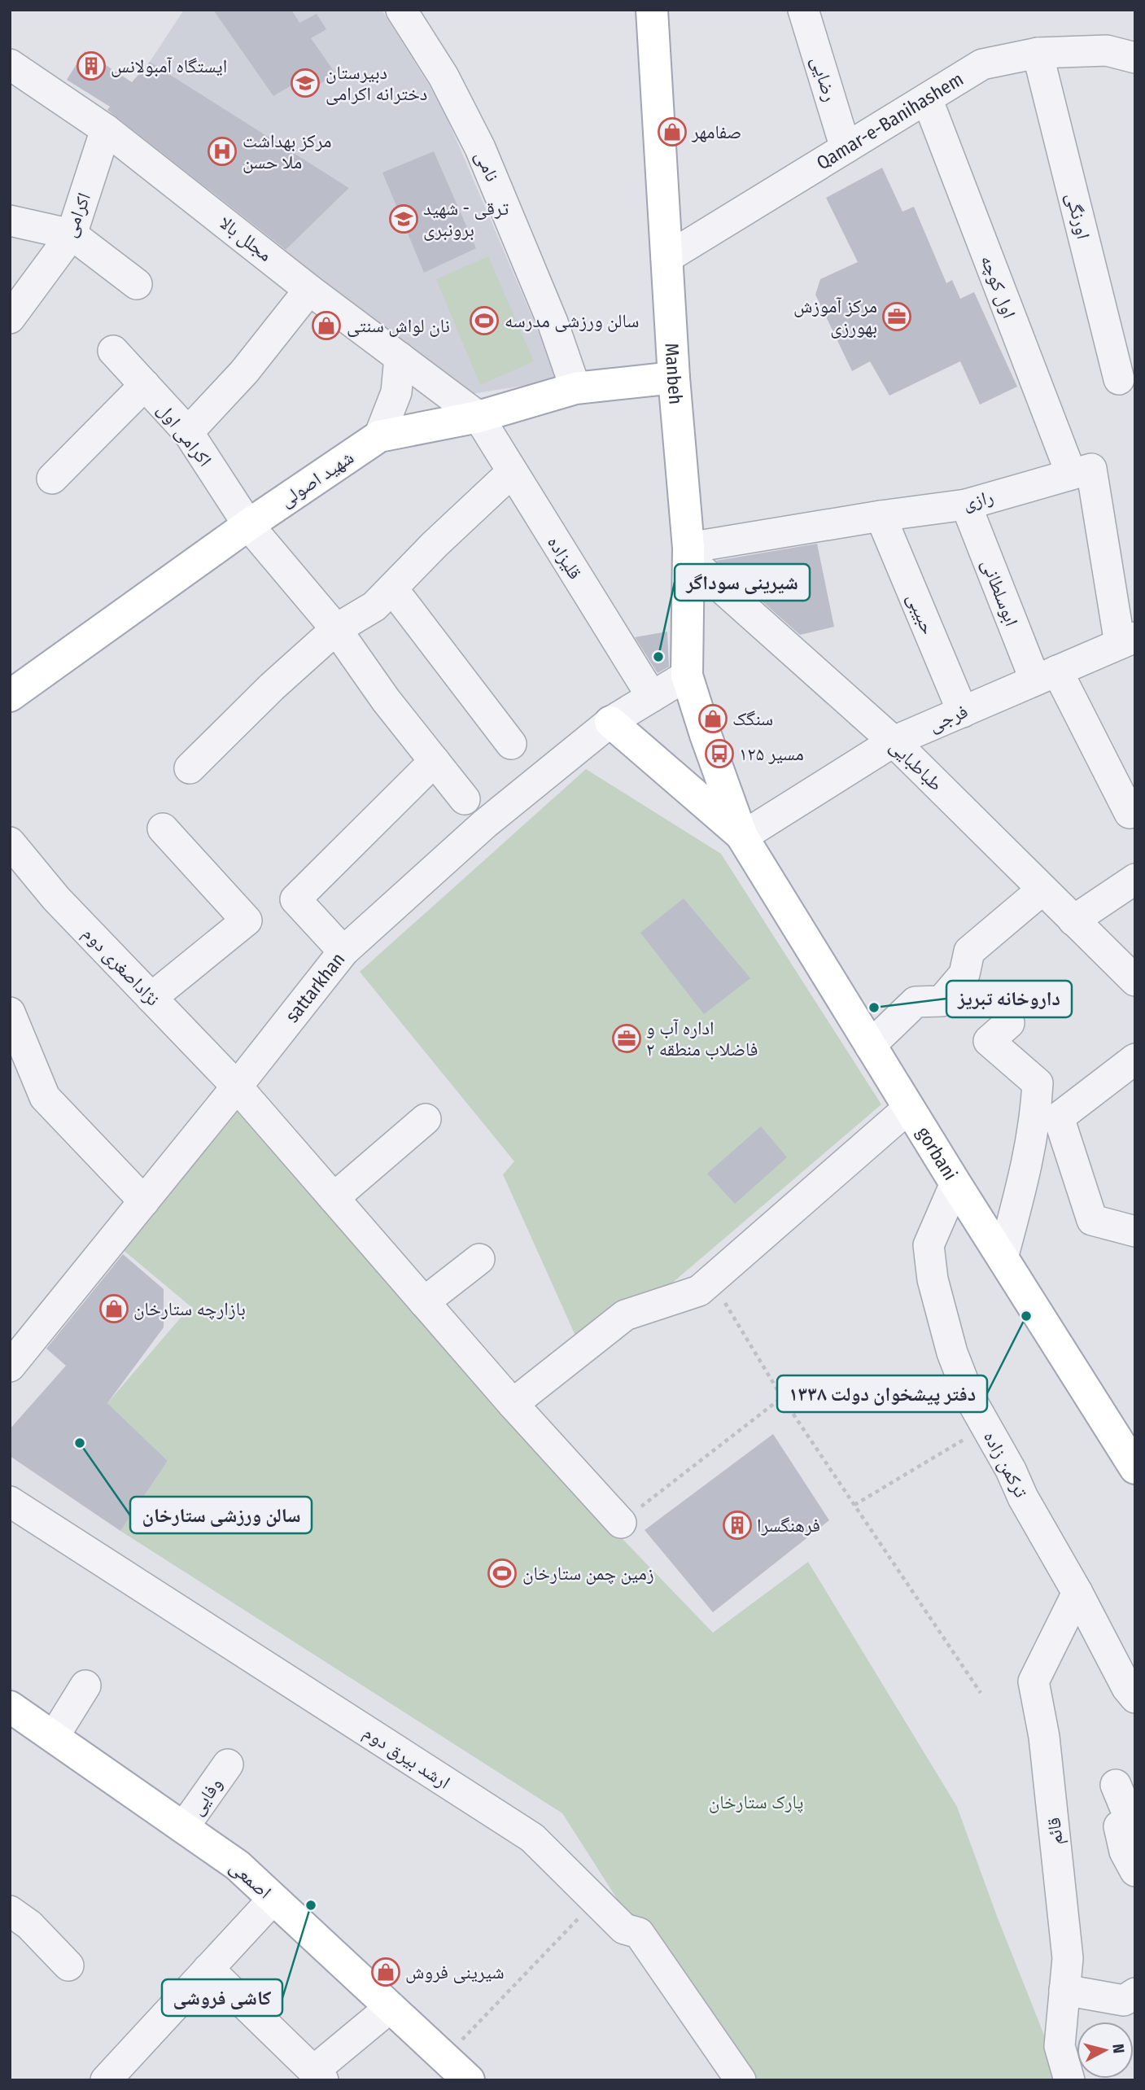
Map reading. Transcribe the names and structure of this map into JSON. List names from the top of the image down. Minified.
{"streets":{"main road":["Manbeh","شهید اصولی","gorbani","اصمعی"],"street":["رضایی","Qamar-e-Banihashem","نامی","اکرامی","اورنگی","مجلل بالا","اول کوچه","اکرامی اول","رازی","قلیزاده","ابوسلطانی","حبیبی","فرجی","طباطبایی","نژاداصغری دوم","sattarkhan","ترکمن زاده","ارشد بیرق دوم","وفایی","قائم"]},"crossings":[["رضایی","Qamar-e-Banihashem"],["Qamar-e-Banihashem","اورنگی"],["Qamar-e-Banihashem","اول کوچه"],["Qamar-e-Banihashem","Manbeh"],["نامی","شهید اصولی"],["اکرامی","مجلل بالا"],["مجلل بالا","شهید اصولی"],["مجلل بالا","قلیزاده"],["اول کوچه","رازی"],["Manbeh","شهید اصولی"],["Manbeh","رازی"],["Manbeh","فرجی"],["Manbeh","طباطبایی"],["Manbeh","sattarkhan"],["Manbeh","gorbani"],["اکرامی اول","شهید اصولی"],["شهید اصولی","قلیزاده"],["رازی","ابوسلطانی"],["رازی","حبیبی"],["رازی","فرجی"],["رازی","طباطبایی"],["قلیزاده","sattarkhan"],["ابوسلطانی","فرجی"],["حبیبی","فرجی"],["فرجی","طباطبایی"],["فرجی","gorbani"],["نژاداصغری دوم","sattarkhan"],["gorbani","ترکمن زاده"],["ترکمن زاده","قائم"],["وفایی","اصمعی"]],"parks":["پارک ستارخان"],"places":{"building":["ایستگاه آمبولانس","فرهنگسرا"],"school or university":["دبیرستان دخترانه اکرامی","ترقی - شهید برونبری"],"shop":["صفامهر","نان لواش سنتی","سنگک","بازارچه ستارخان","شیرینی فروش"],"hospital":["مرکز بهداشت ملا حسن"],"office":["مرکز آموزش بهورزی","اداره آب و فاضلاب منطقه ۲"],"sports":["سالن ورزشی مدرسه","زمین چمن ستارخان"],"other":["شیرینی سوداگر","داروخانه تبریز","دفتر پیشخوان دولت ۱۳۳۸","سالن ورزشی ستارخان","کاشی فروشی"],"bus stop":["مسیر ۱۲۵"]},"north":"right"}
